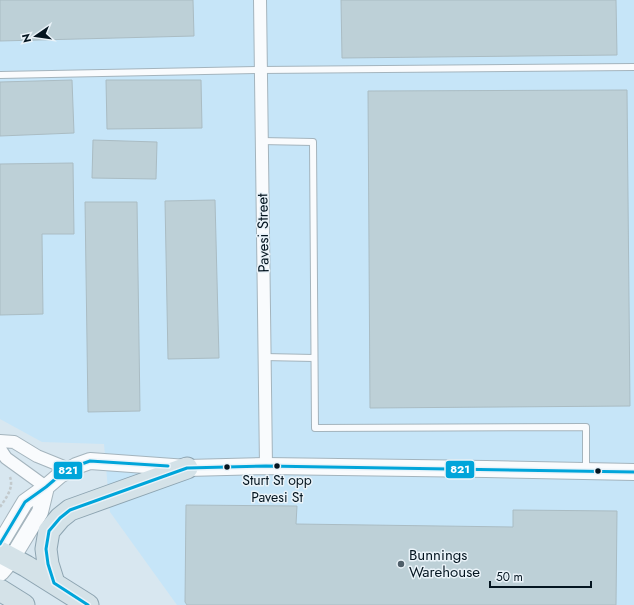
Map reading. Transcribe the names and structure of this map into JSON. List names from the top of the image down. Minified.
{"streets":{"street":["Pavesi Street"]},"places":["Sturt St opp Pavesi St","Bunnings Warehouse"],"lines":["transit line 821"],"scale_bar":"50 m","north":"left"}
